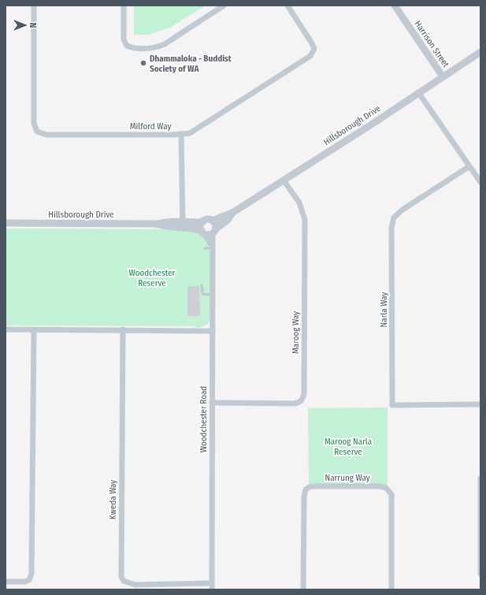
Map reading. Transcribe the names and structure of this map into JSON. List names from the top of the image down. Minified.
{"streets":{"street":["Harrison Street","Hillsborough Drive","Milford Way","Narla Way","Maroog Way","Woodchester Road","Narrung Way","Kweda Way"]},"crossings":[["Harrison Street","Hillsborough Drive"],["Hillsborough Drive","Maroog Way"],["Hillsborough Drive","Woodchester Road"],["Maroog Way","Woodchester Road"],["Woodchester Road","Kweda Way"]],"parks":["Woodchester Reserve","Maroog Narla Reserve"],"places":["Dhammaloka - Buddist Society of WA"],"north":"right"}
